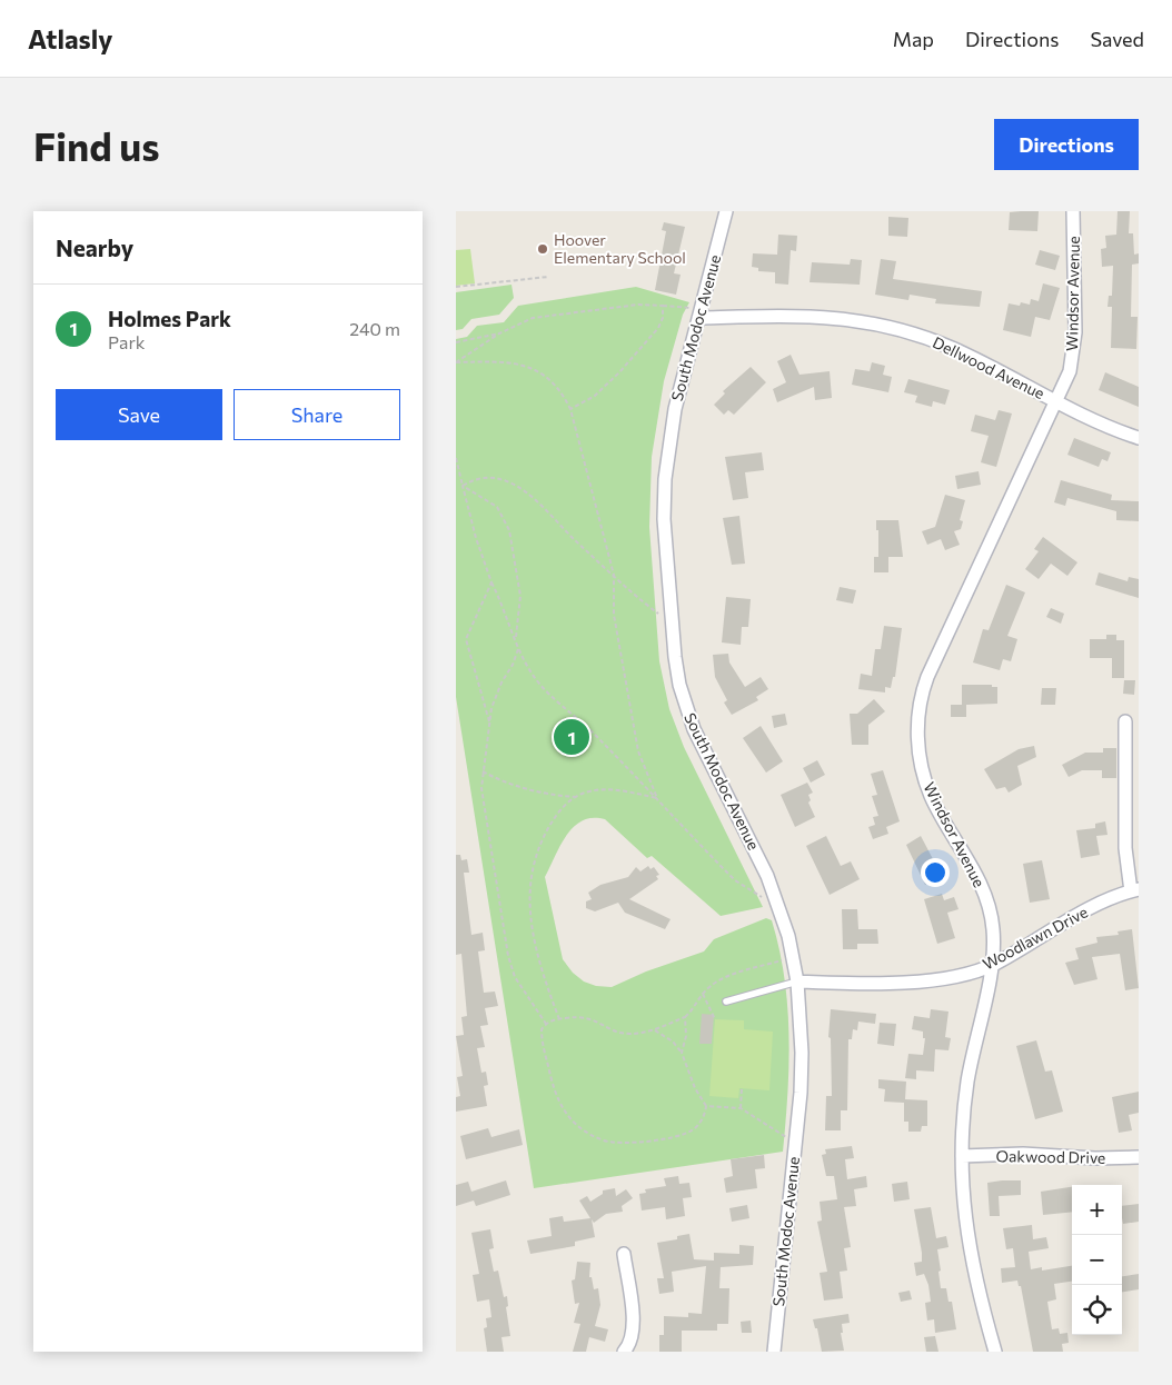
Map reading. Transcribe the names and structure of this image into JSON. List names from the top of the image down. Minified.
{"streets":{"street":["Windsor Avenue","South Modoc Avenue","Dellwood Avenue","Woodlawn Drive","Oakwood Drive"]},"crossings":[["Windsor Avenue","Dellwood Avenue"],["Windsor Avenue","Woodlawn Drive"],["Windsor Avenue","Oakwood Drive"],["South Modoc Avenue","Dellwood Avenue"],["South Modoc Avenue","Woodlawn Drive"]],"places":["Hoover Elementary School"],"page":{"header":"Atlasly","nav":["Map","Directions","Saved"],"buttons":["Directions",["Save","Share"]],"title":"Find us","heading":"Nearby","list":[{"mark":"1","name":"Holmes Park","note":"Park","value":"240 m"}],"pins":"1","map_buttons":["+","−"]}}
